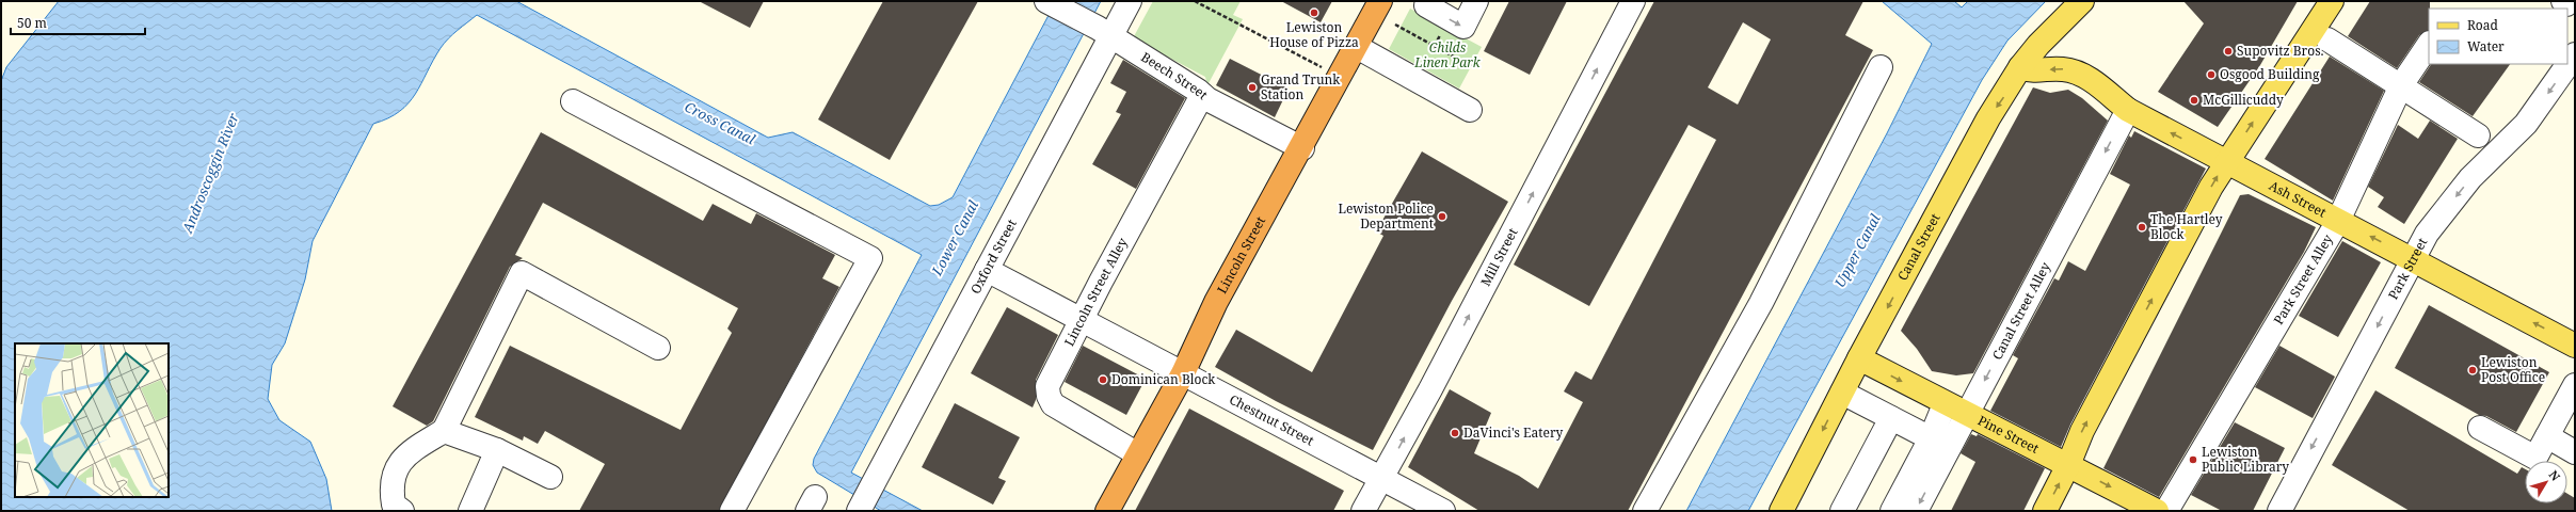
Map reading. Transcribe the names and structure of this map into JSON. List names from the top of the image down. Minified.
{"streets":{"highway":["Lincoln Street"],"main road":["Ash Street","Canal Street","Pine Street"],"street":["Beech Street","Oxford Street","Mill Street","Park Street","Park Street Alley","Lincoln Street Alley","Canal Street Alley","Chestnut Street"]},"crossings":[["Beech Street","Lincoln Street"],["Beech Street","Oxford Street"],["Beech Street","Lincoln Street Alley"],["Ash Street","Canal Street"],["Ash Street","Park Street"],["Ash Street","Park Street Alley"],["Ash Street","Canal Street Alley"],["Canal Street","Pine Street"],["Lincoln Street","Lincoln Street Alley"],["Lincoln Street","Chestnut Street"],["Oxford Street","Chestnut Street"],["Mill Street","Chestnut Street"],["Lincoln Street Alley","Chestnut Street"],["Canal Street Alley","Pine Street"]],"one_way":["Ash Street","Canal Street","Mill Street","Park Street","Pine Street"],"water":["Cross Canal","Androscoggin River","Lower Canal","Upper Canal"],"parks":["Childs Linen Park"],"places":["Lewiston House of Pizza","Supovitz Bros.","Osgood Building","Grand Trunk Station","McGillicuddy","Lewiston Police Department","The Hartley Block","Lewiston Post Office","Dominican Block","DaVinci's Eatery","Lewiston Public Library"],"legend":["Road","Water"],"scale_bar":"50 m","north":"top right"}
